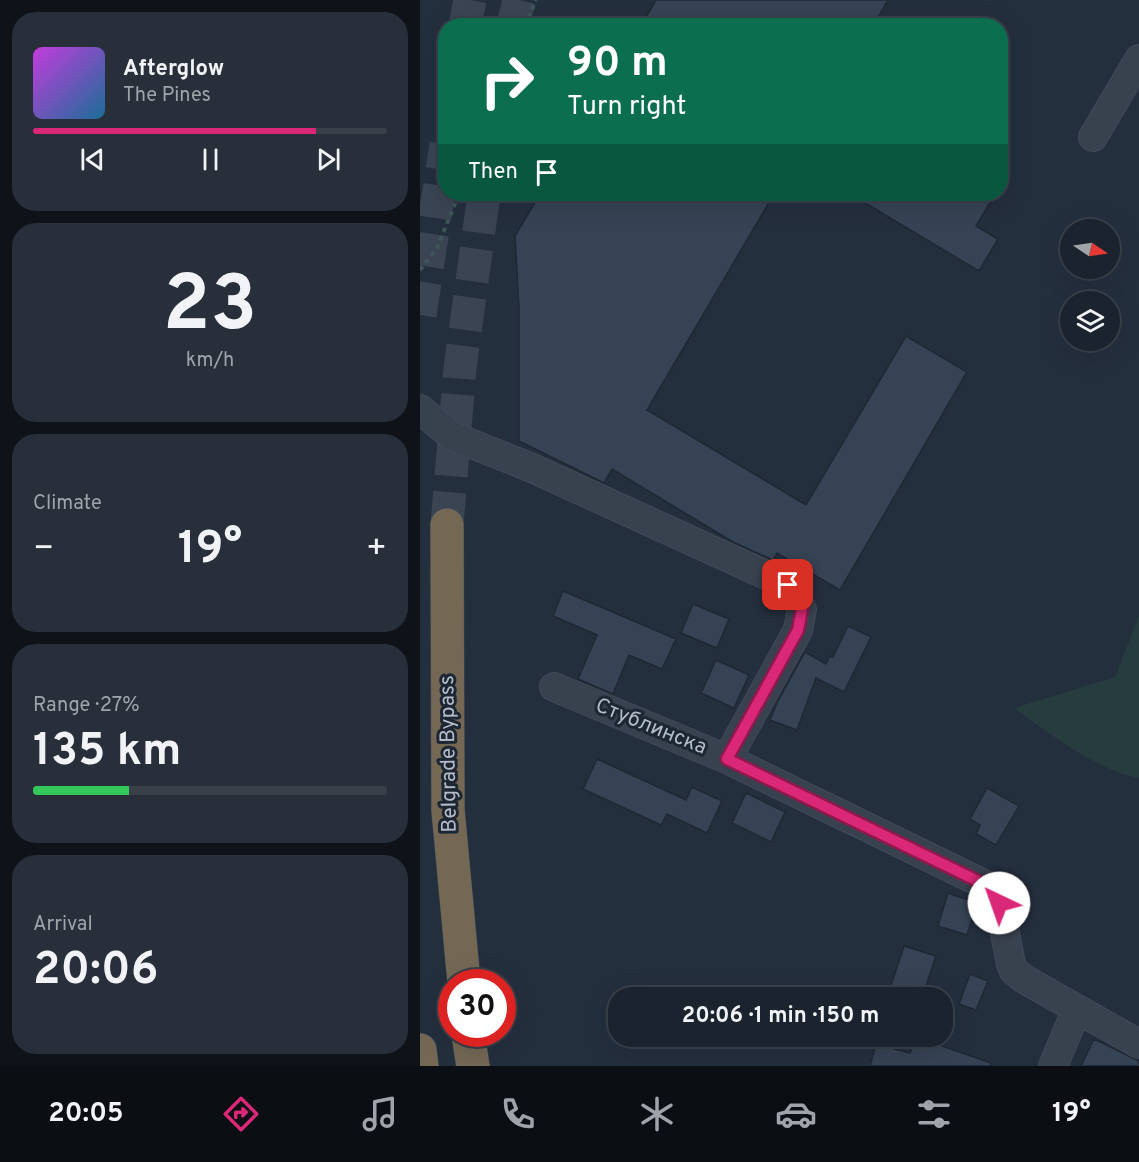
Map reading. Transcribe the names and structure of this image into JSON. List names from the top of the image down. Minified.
{"streets":{"highway":["Belgrade Bypass"],"street":["Стублинска"]},"north":"right","page":{"turn":["90 m","Turn right"],"song":["Afterglow","The Pines"],"then":"Then","tile":[["23","km/h"],"Climate",["Range · 27%","135 km"],["Arrival","20:06"]],"heat":["−","19°","+"],"limit":"30","trip":"20:06 · 1 min · 150 m","tabs":["20:05","19°"]}}
